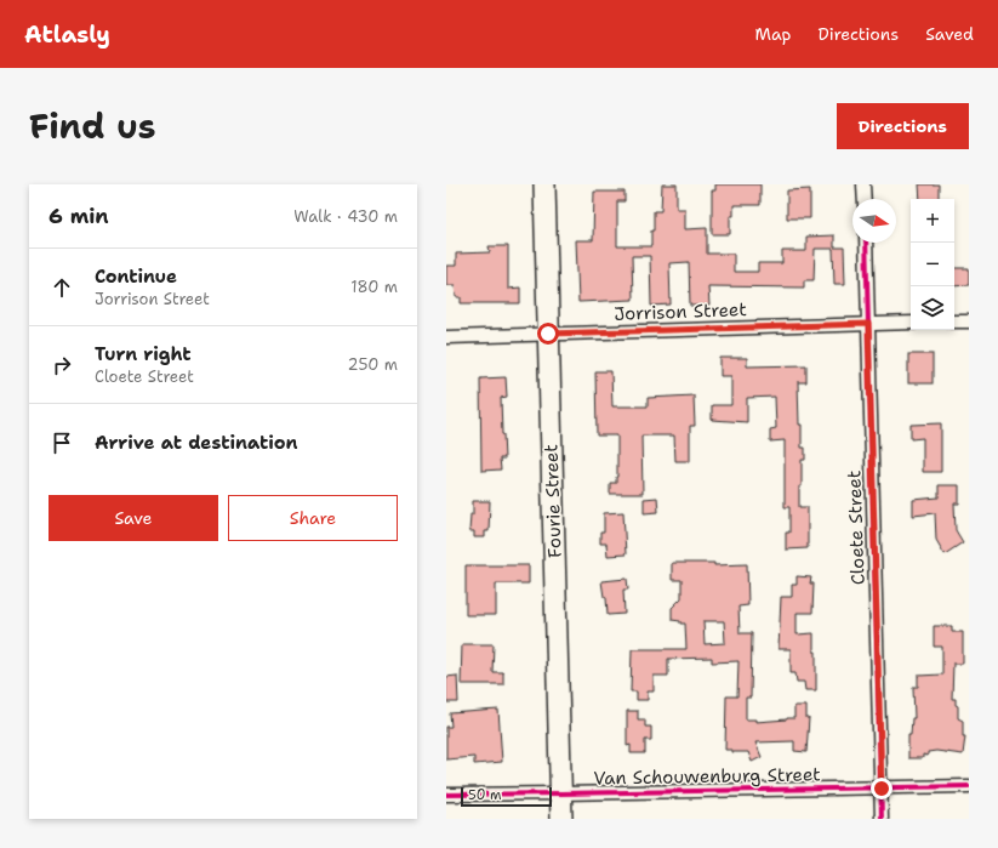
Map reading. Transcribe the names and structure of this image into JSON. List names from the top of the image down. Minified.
{"streets":{"highway":["Fourie Street"],"street":["Jorrison Street","Cloete Street","Van Schouwenburg Street"]},"crossings":[["Jorrison Street","Fourie Street"],["Jorrison Street","Cloete Street"],["Fourie Street","Van Schouwenburg Street"],["Cloete Street","Van Schouwenburg Street"]],"scale_bar":"50 m","north":"right","page":{"header":"Atlasly","nav":["Map","Directions","Saved"],"title":"Find us","buttons":["Directions",["Save","Share"]],"heading":["6 min","Walk · 430 m"],"map_buttons":["+","−"],"list":[["Continue","Jorrison Street","180 m"],["Turn right","Cloete Street","250 m"],"Arrive at destination"],"scale":"50 m"}}
